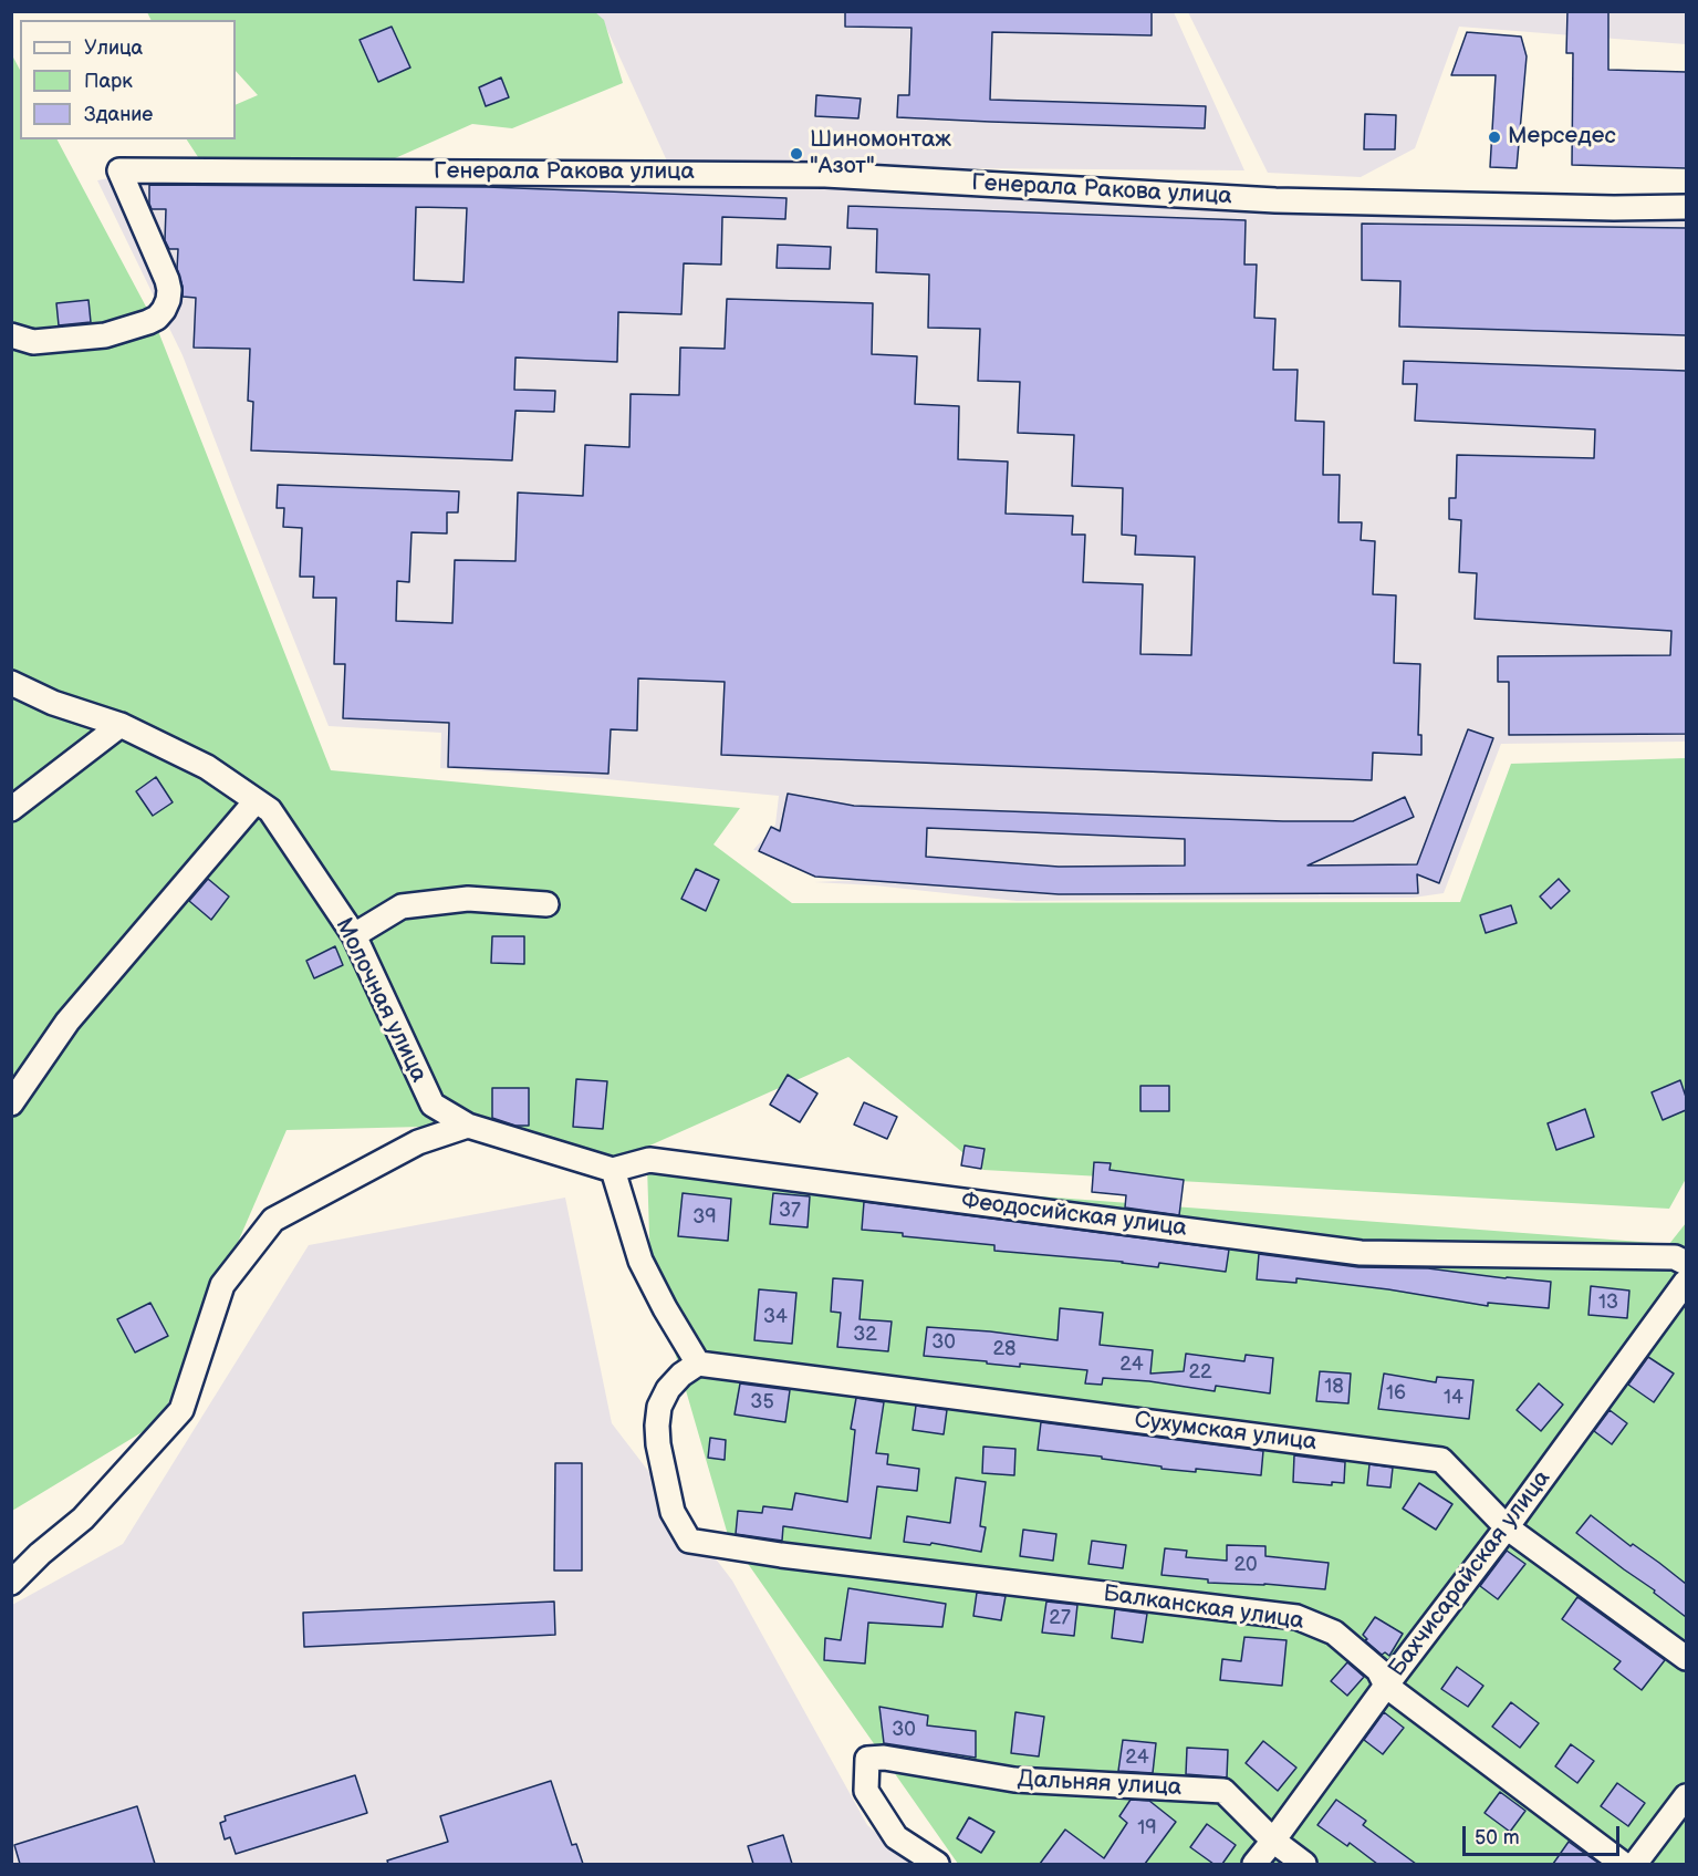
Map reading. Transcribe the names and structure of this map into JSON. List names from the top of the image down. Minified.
{"streets":{"street":["Генерала Ракова улица","Молочная улица","Феодосийская улица","Сухумская улица","Бахчисарайская улица","Балканская улица","Дальняя улица"]},"crossings":[["Сухумская улица","Бахчисарайская улица"],["Сухумская улица","Балканская улица"],["Бахчисарайская улица","Балканская улица"],["Бахчисарайская улица","Дальняя улица"]],"places":["Мерседес","Шиномонтаж \"Азот\""],"house_numbers":["37","39","13","34","32","30","28","24","22","18","16","14","35","20","27","30","24","19"],"legend":["Улица","Парк","Здание"],"scale_bar":"50 m"}
